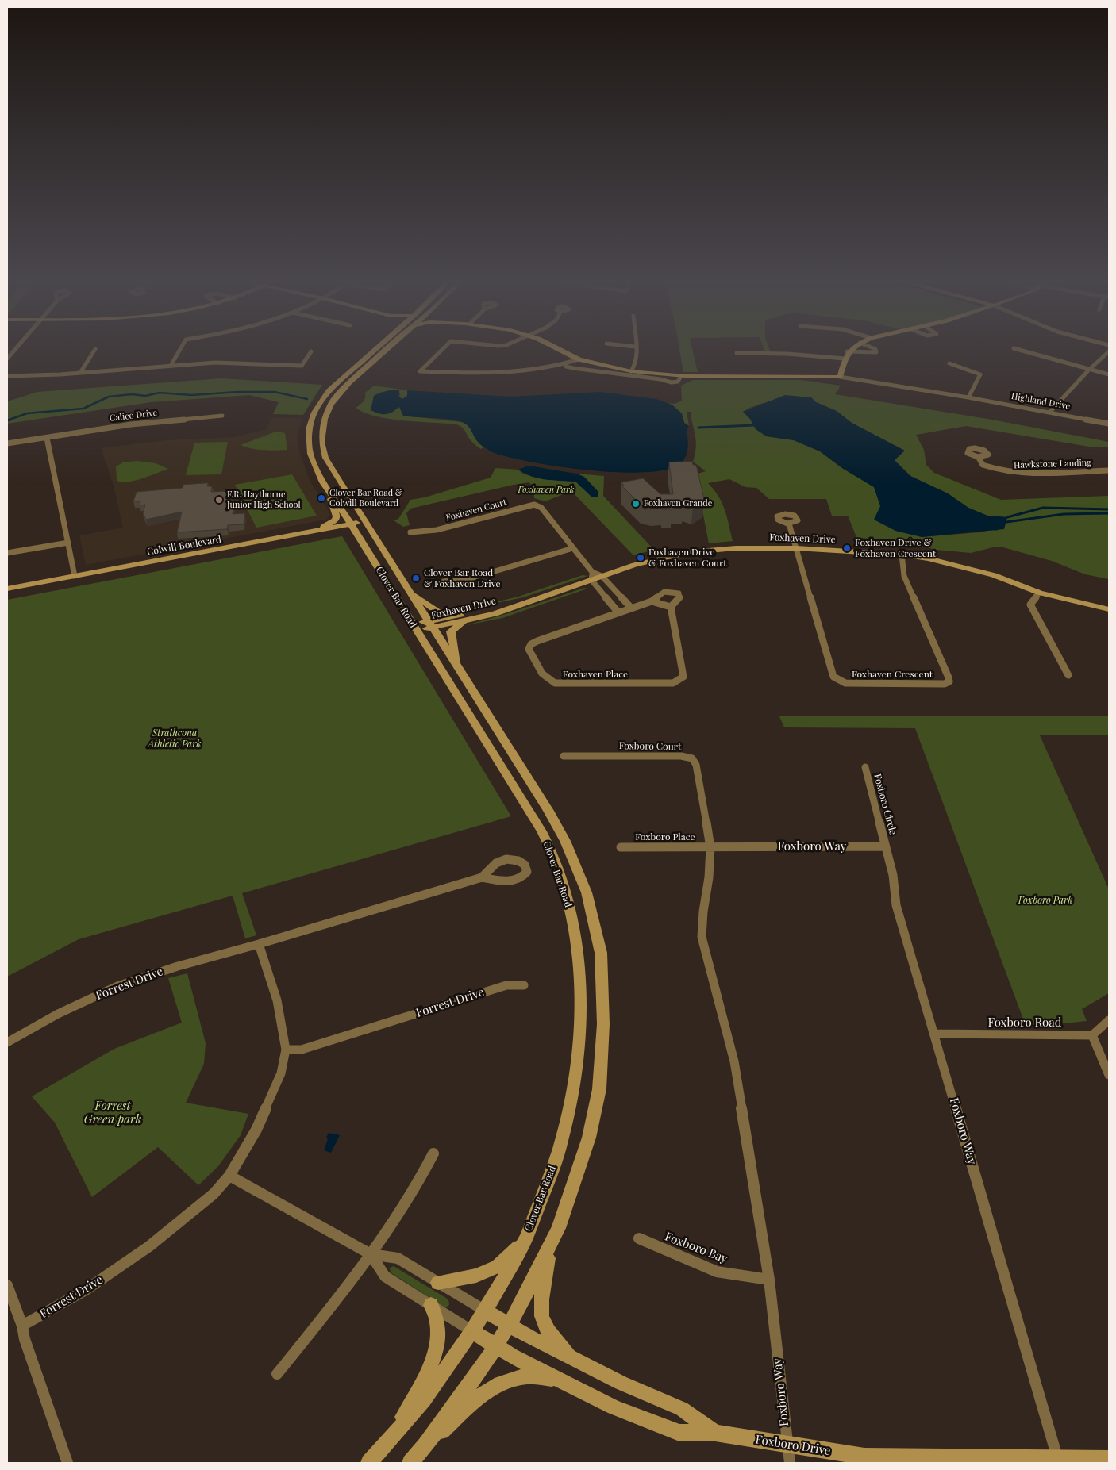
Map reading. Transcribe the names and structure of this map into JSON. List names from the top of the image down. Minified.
{"streets":{"main road":["Highland Drive","Foxhaven Drive","Colwill Boulevard","Clover Bar Road","Foxboro Drive"],"street":["Calico Drive","Hawkstone Landing","Foxhaven Court","Foxhaven Place","Foxhaven Crescent","Foxboro Court","Foxboro Circle","Foxboro Place","Foxboro Way","Forrest Drive","Foxboro Road","Foxboro Bay"]},"crossings":[["Foxhaven Court","Foxhaven Drive"],["Foxhaven Drive","Clover Bar Road"],["Foxhaven Drive","Foxhaven Crescent"],["Colwill Boulevard","Clover Bar Road"],["Clover Bar Road","Foxboro Drive"],["Foxboro Court","Foxboro Place"],["Foxboro Court","Foxboro Way"],["Foxboro Circle","Foxboro Way"],["Foxboro Place","Foxboro Way"],["Foxboro Way","Foxboro Road"],["Foxboro Way","Foxboro Bay"],["Foxboro Way","Foxboro Drive"]],"parks":["Foxhaven Park","Strathcona Athletic Park","Foxboro Park","Forrest Green park"],"places":["Clover Bar Road & Colwill Boulevard","F.R. Haythorne Junior High School","Foxhaven Grande","Foxhaven Drive & Foxhaven Crescent","Foxhaven Drive & Foxhaven Court","Clover Bar Road & Foxhaven Drive"]}
